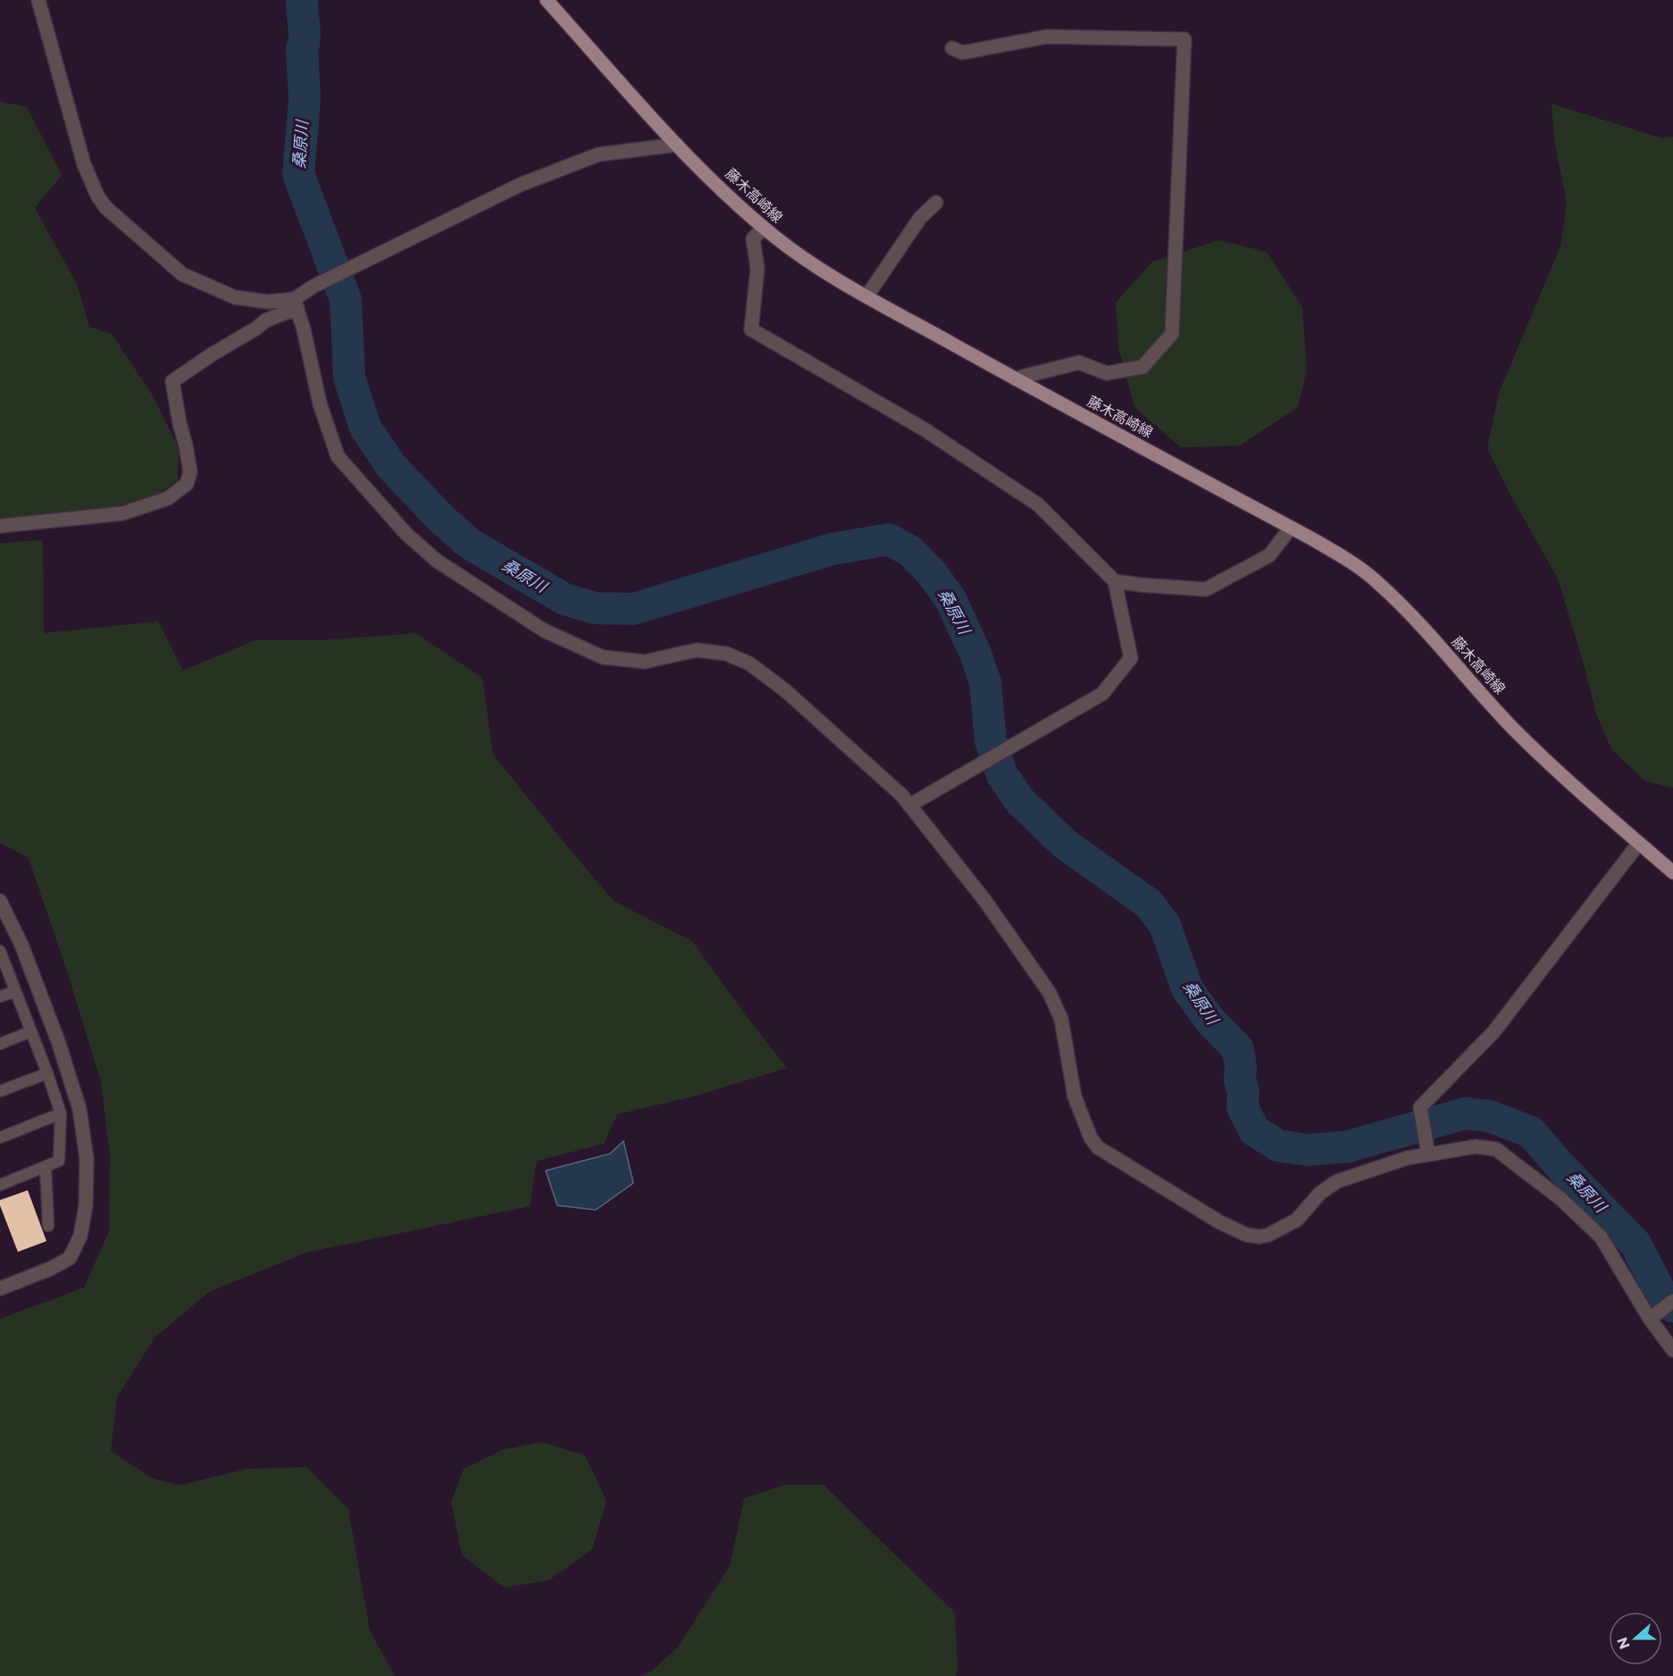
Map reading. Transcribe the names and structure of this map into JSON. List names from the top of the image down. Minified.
{"streets":{"main road":["藤木高崎線"]},"water":["桑原川"],"north":"left"}
